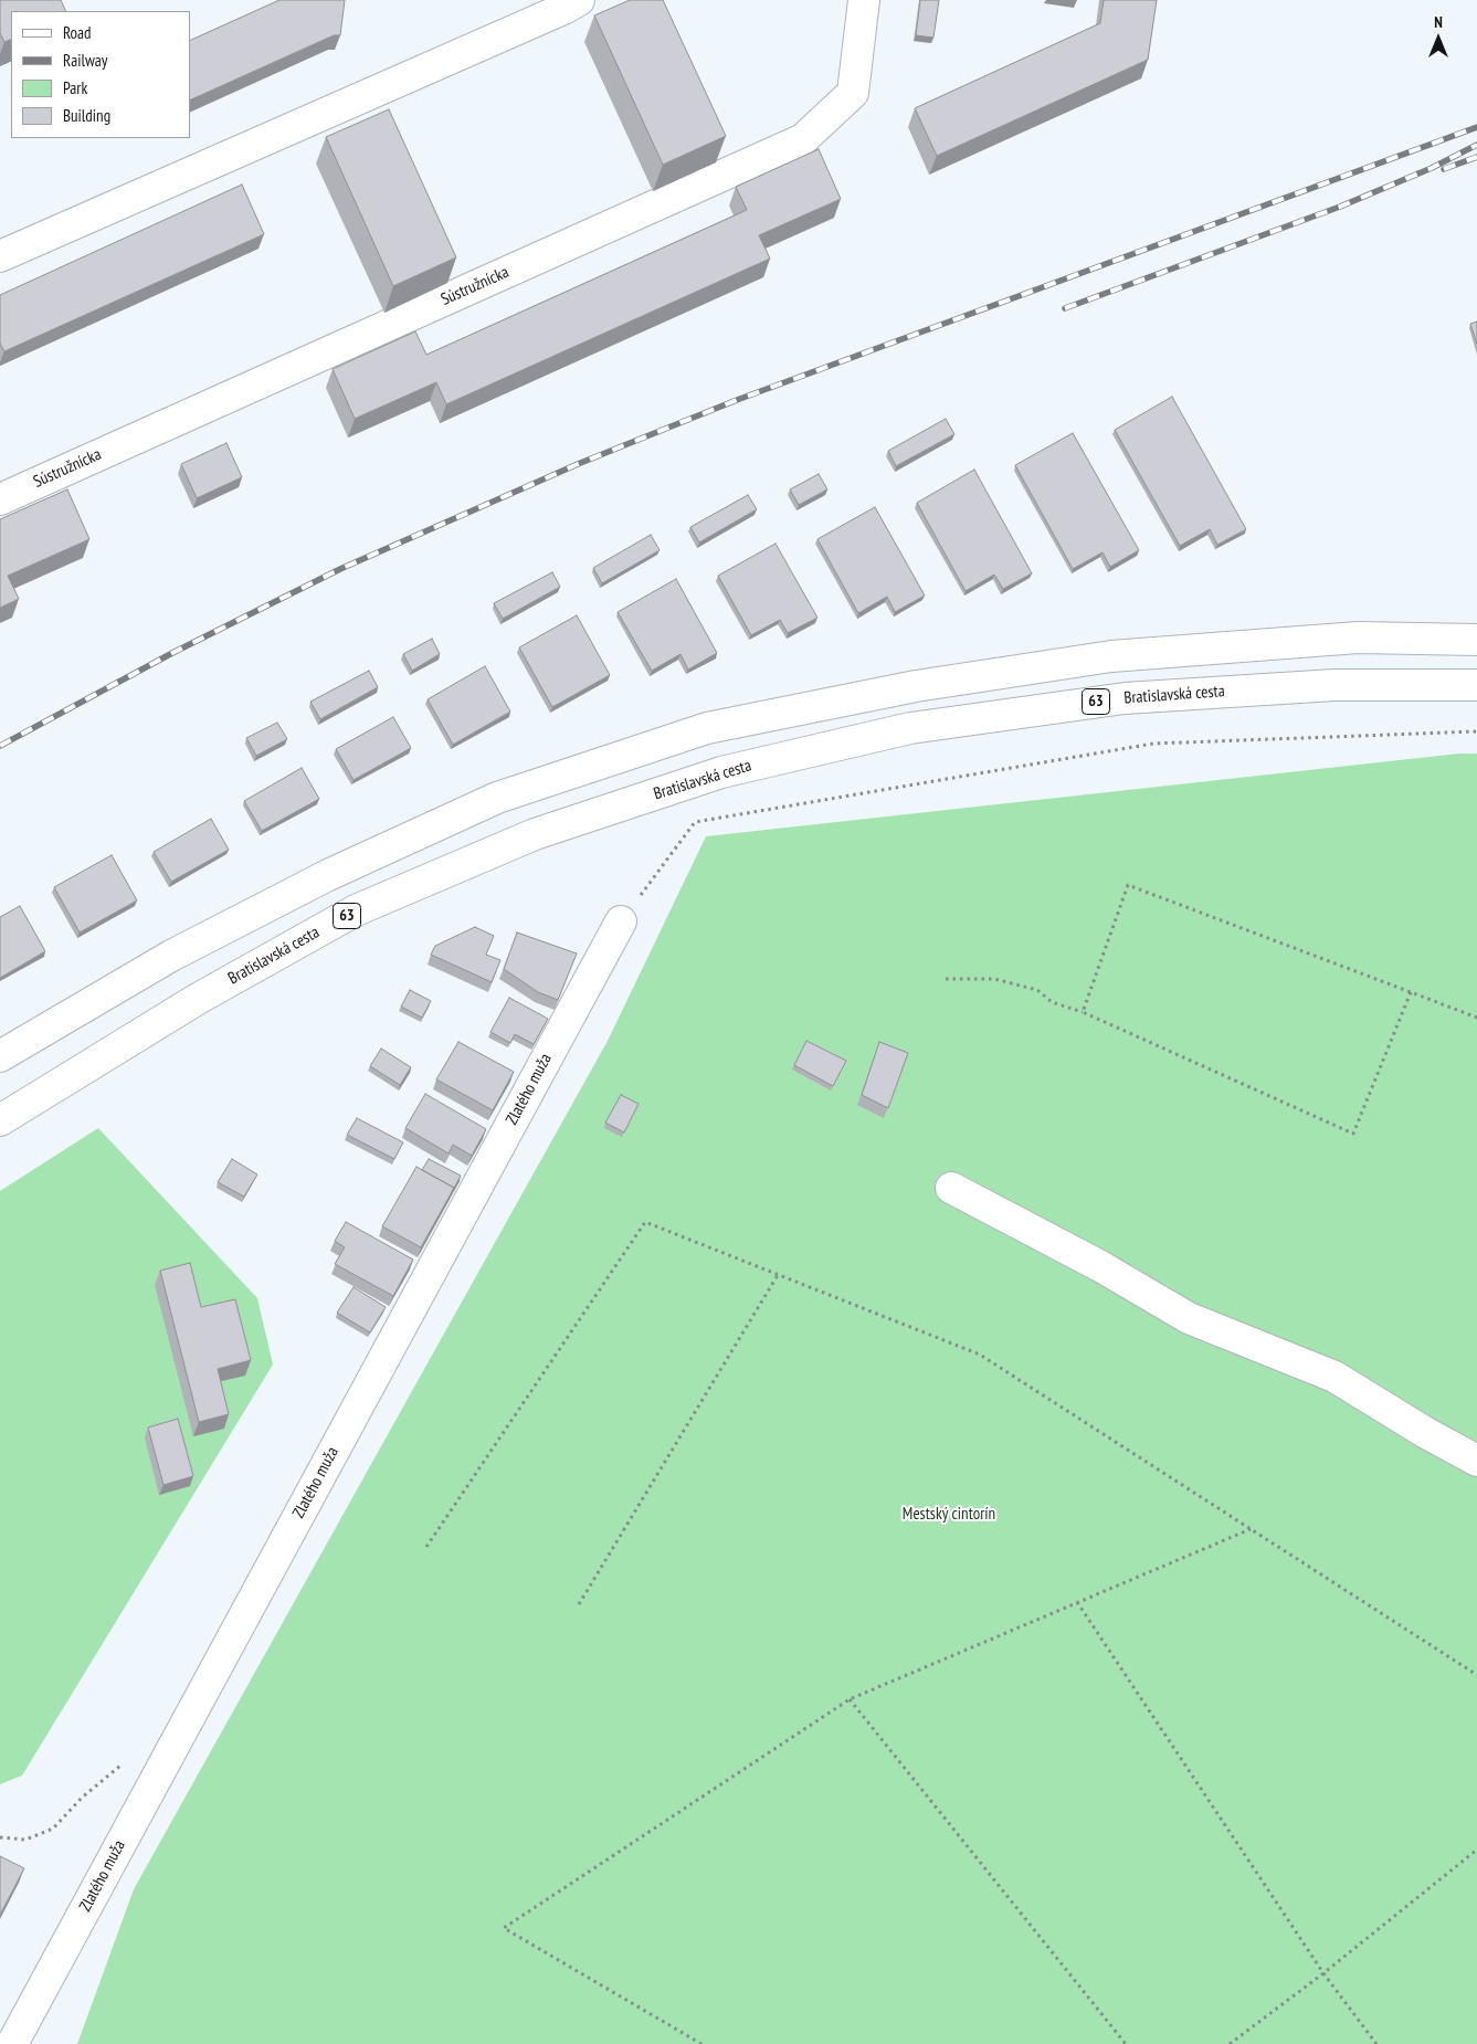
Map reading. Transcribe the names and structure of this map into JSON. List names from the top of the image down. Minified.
{"streets":{"main road":["Sústružnícka","Bratislavská cesta","63","Zlatého muža"]},"parks":["Mestský cintorín"],"legend":["Road","Railway","Park","Building"],"north":"top"}
